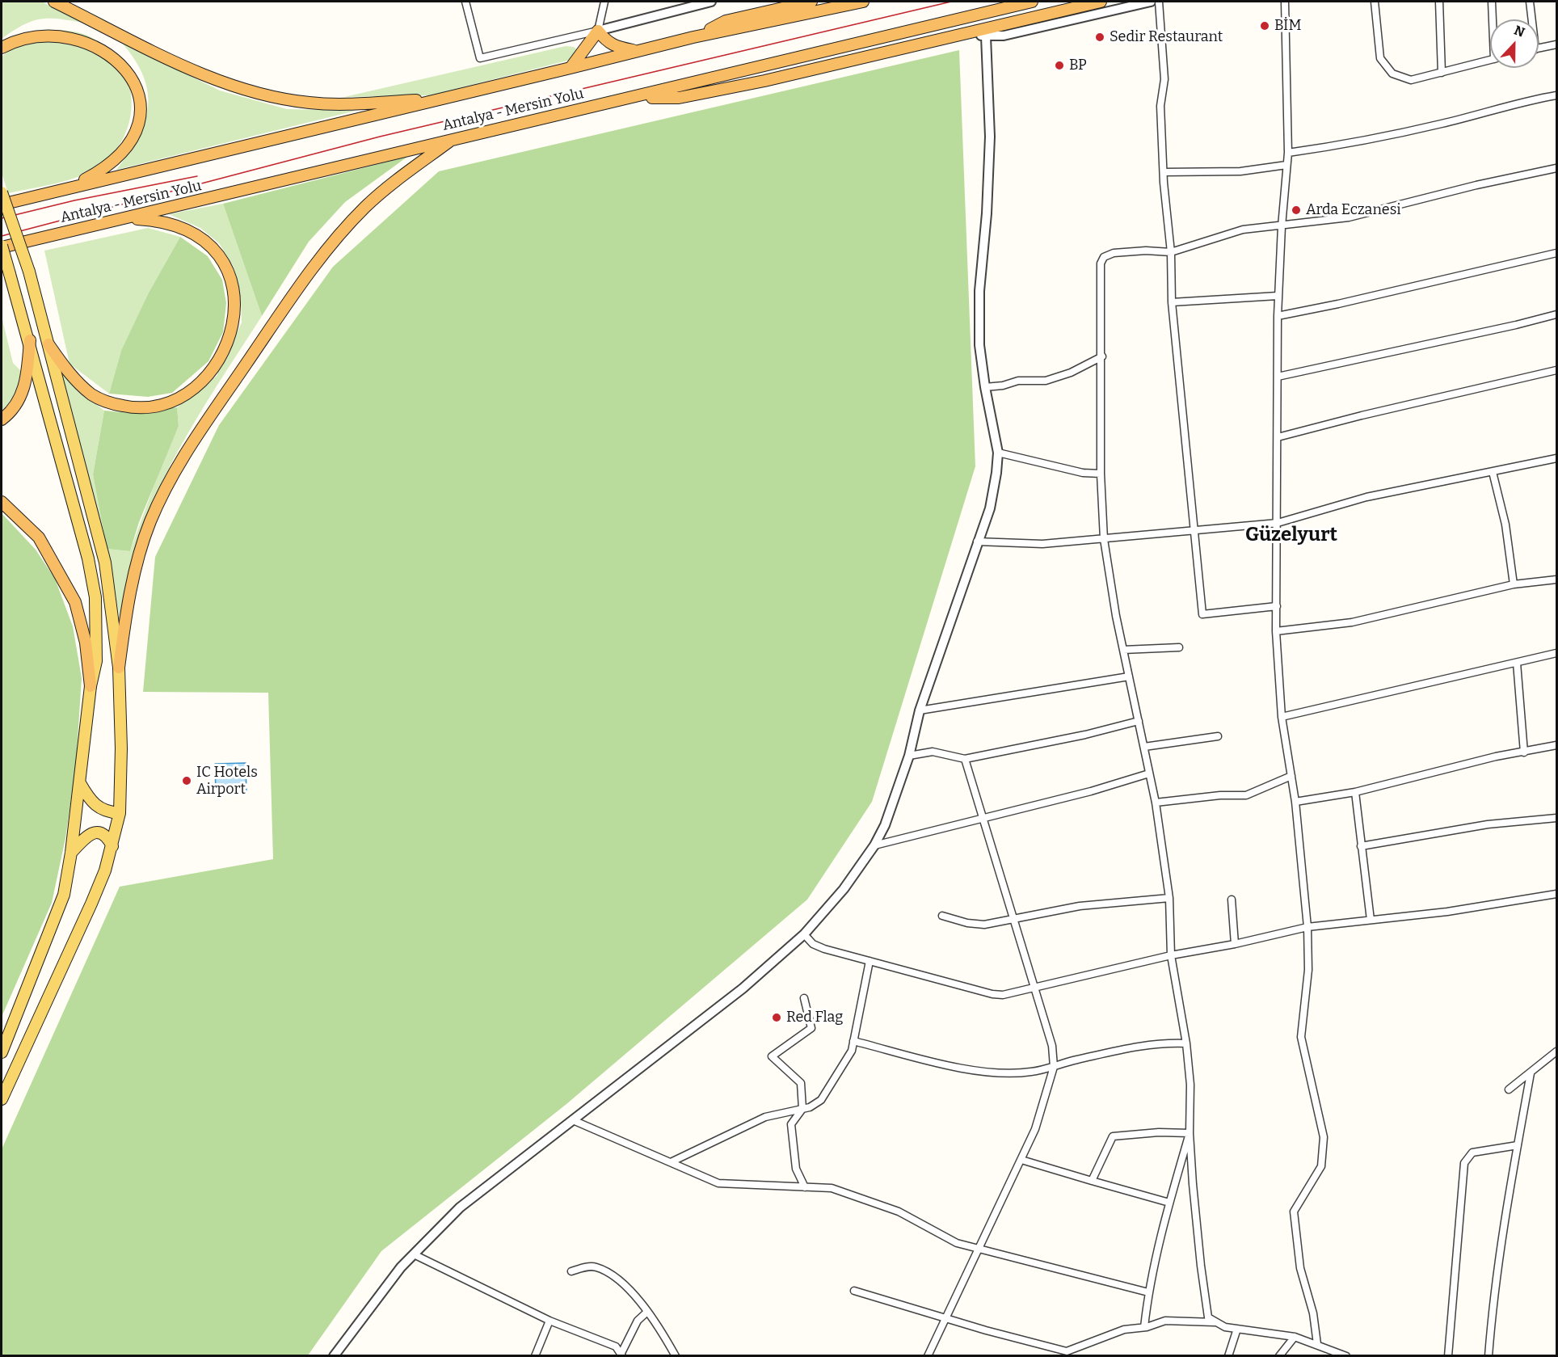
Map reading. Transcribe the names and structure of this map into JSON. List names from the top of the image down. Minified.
{"streets":{"highway":["Antalya - Mersin Yolu"]},"districts":["Güzelyurt"],"places":["BİM","Sedir Restaurant","BP","Arda Eczanesi","IC Hotels Airport","Red Flag"],"north":"top"}
